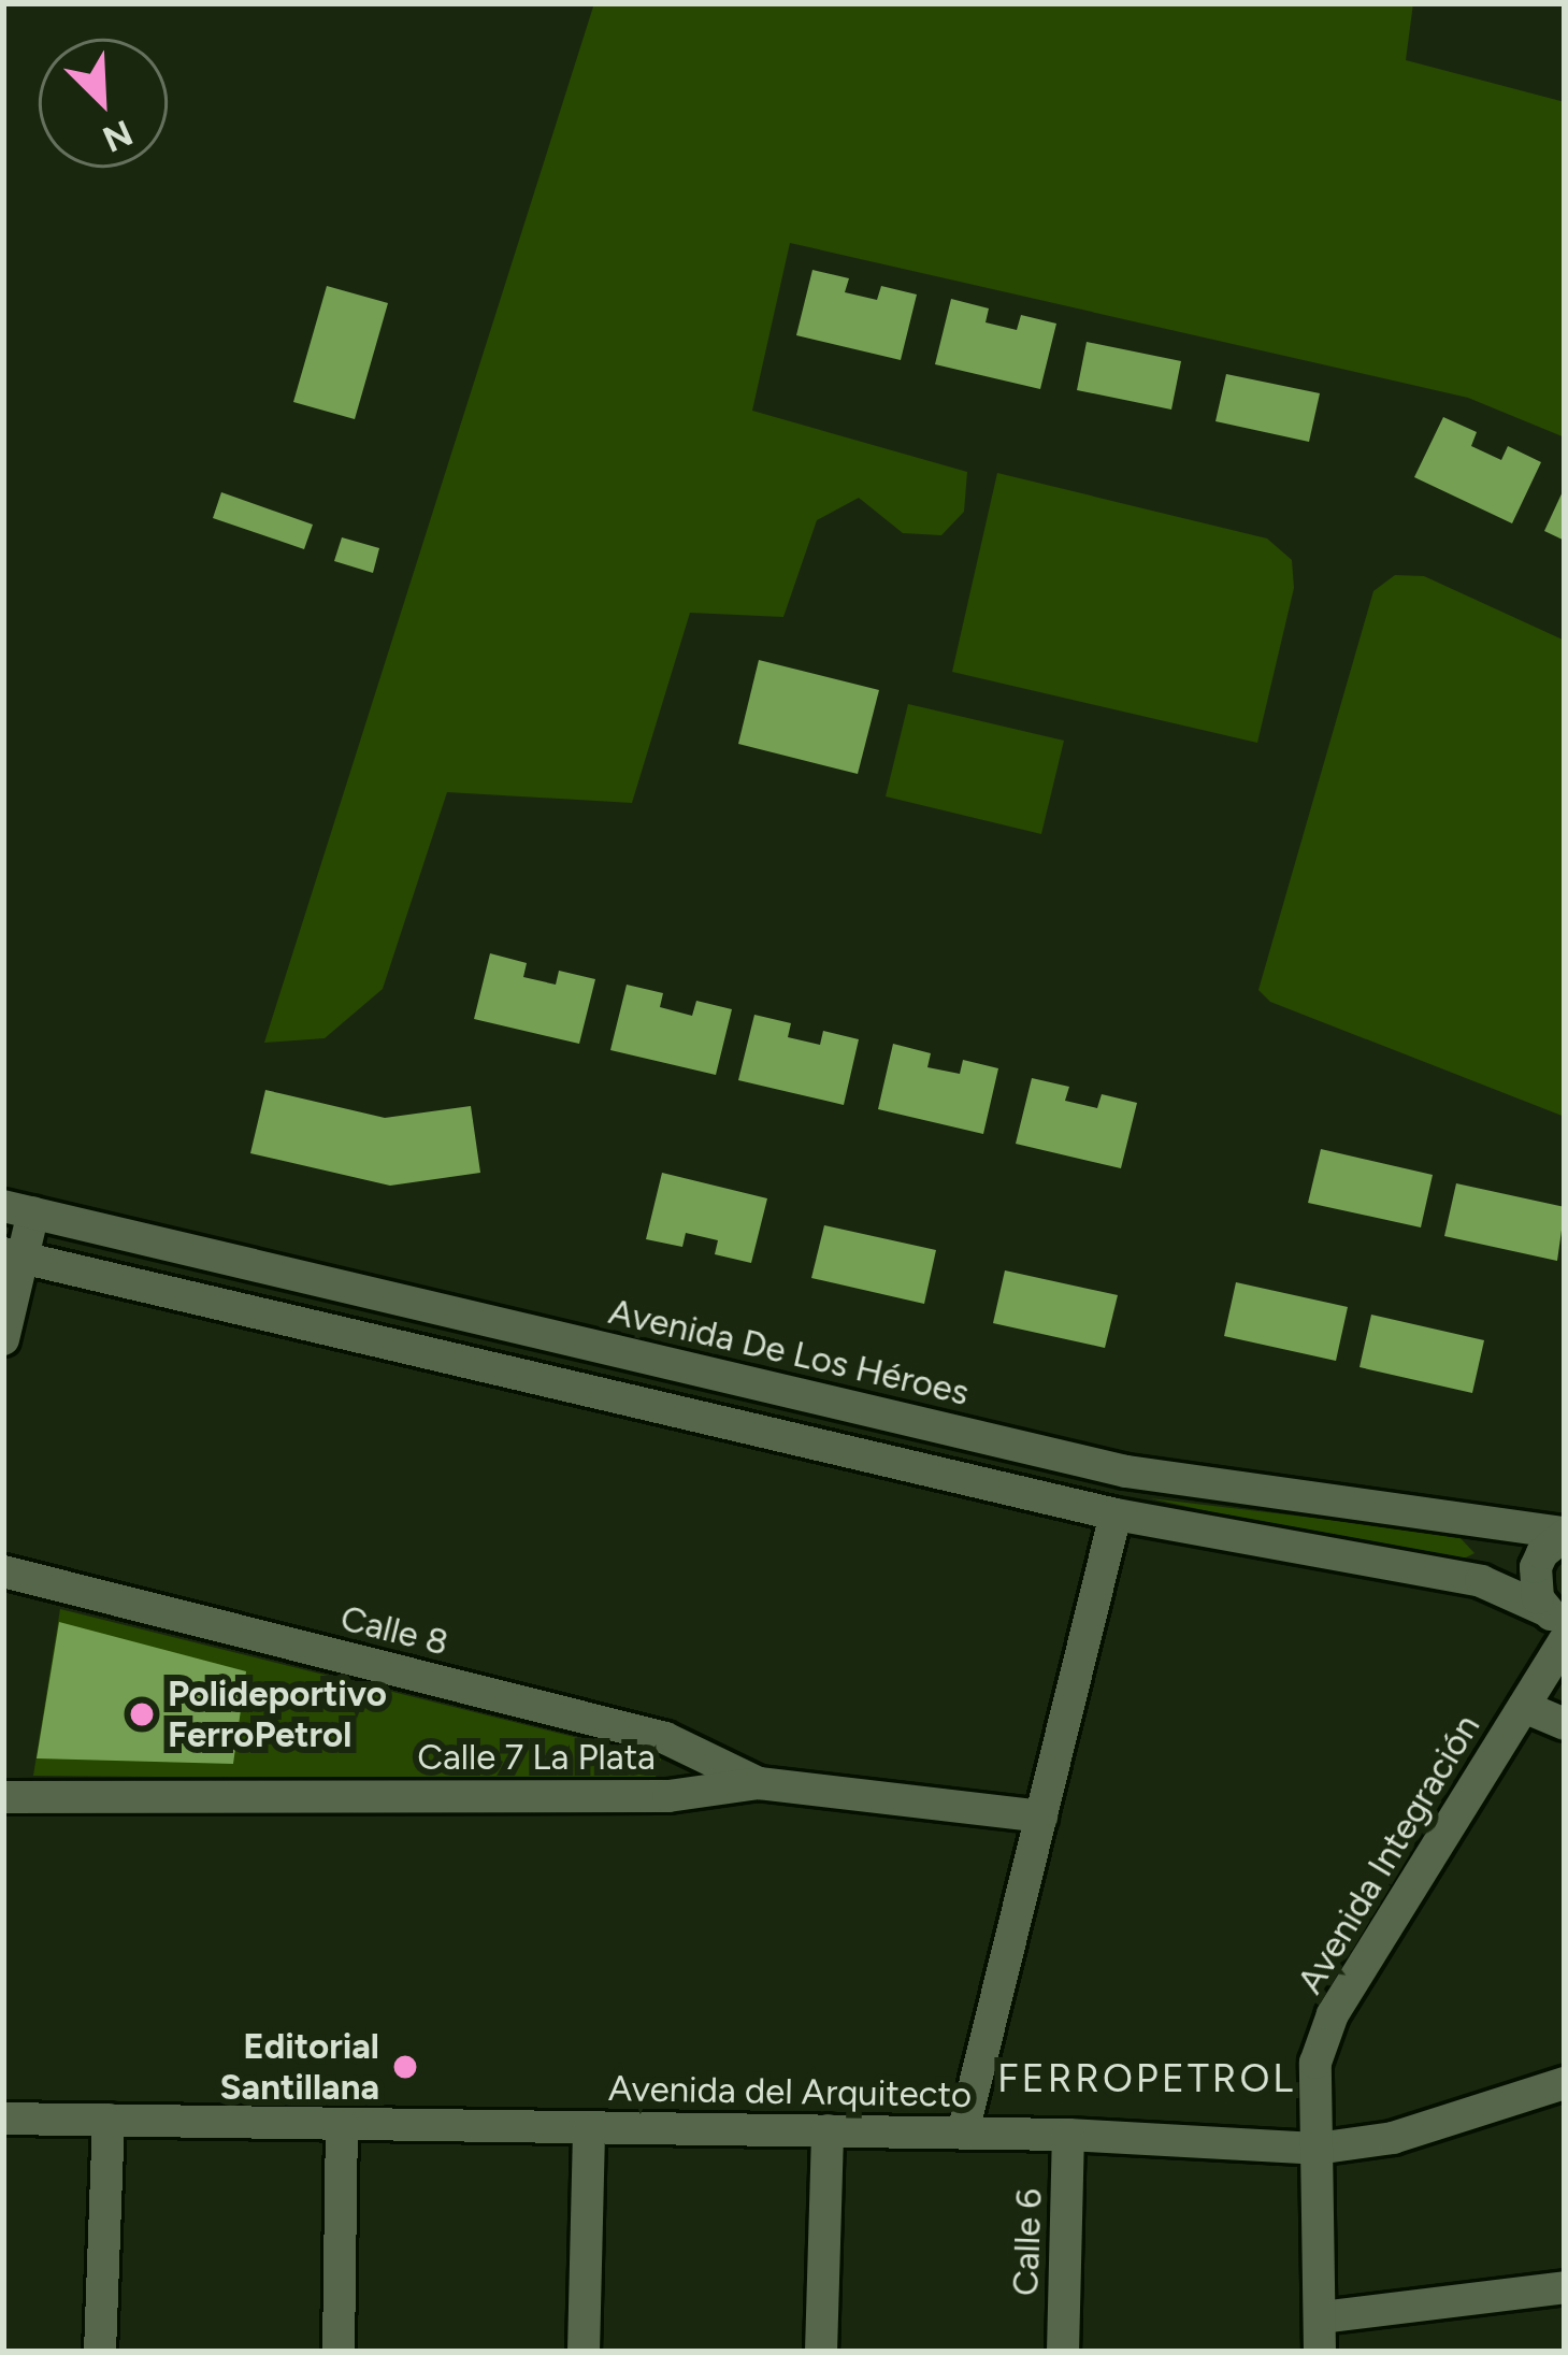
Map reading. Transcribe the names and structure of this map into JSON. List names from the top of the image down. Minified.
{"streets":{"street":["Avenida De Los Héroes","Calle 8","Calle 7 La Plata","Avenida Integración","Avenida del Arquitecto","Calle 6"]},"crossings":[["Calle 8","Calle 7 La Plata"],["Avenida Integración","Avenida del Arquitecto"],["Avenida del Arquitecto","Calle 6"]],"districts":["FERROPETROL"],"places":["Polideportivo FerroPetrol","Editorial Santillana"],"north":"bottom right"}
